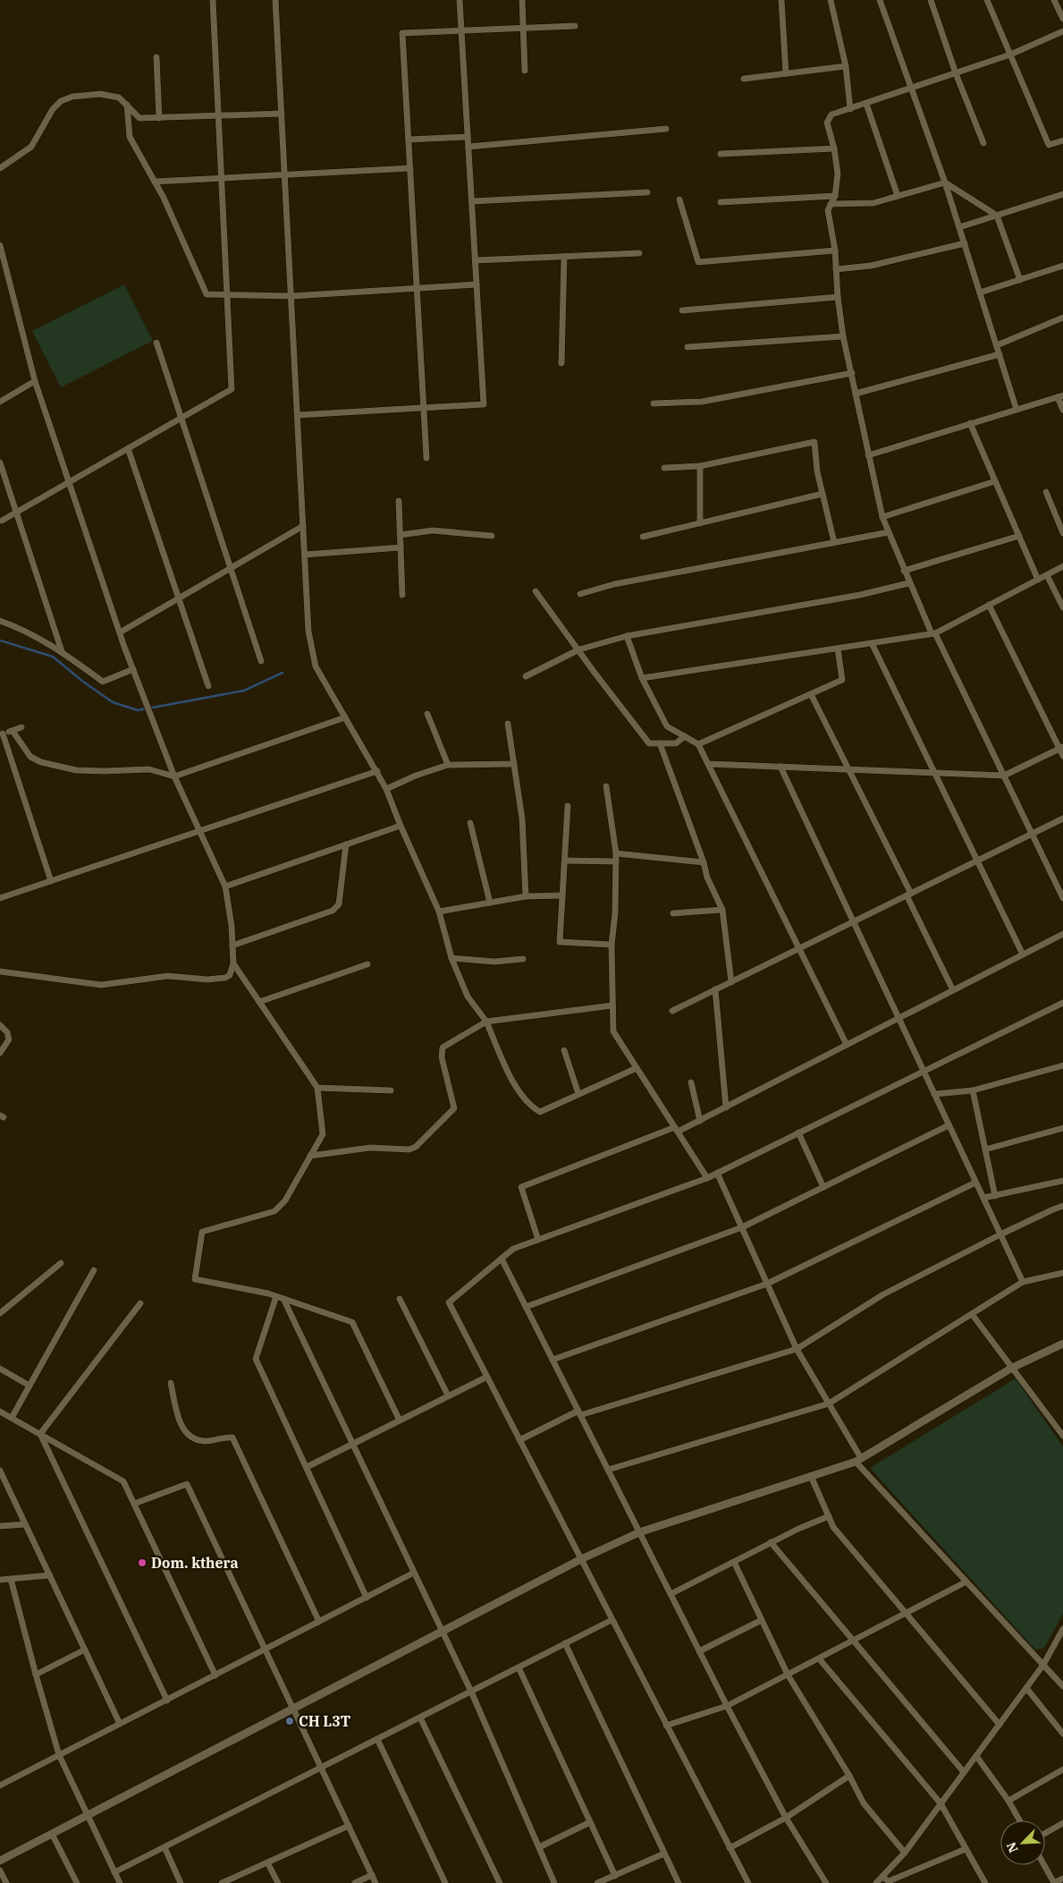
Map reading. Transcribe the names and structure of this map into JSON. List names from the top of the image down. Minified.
{"places":["Dom. kthera","CH L3T"],"north":"bottom left"}
